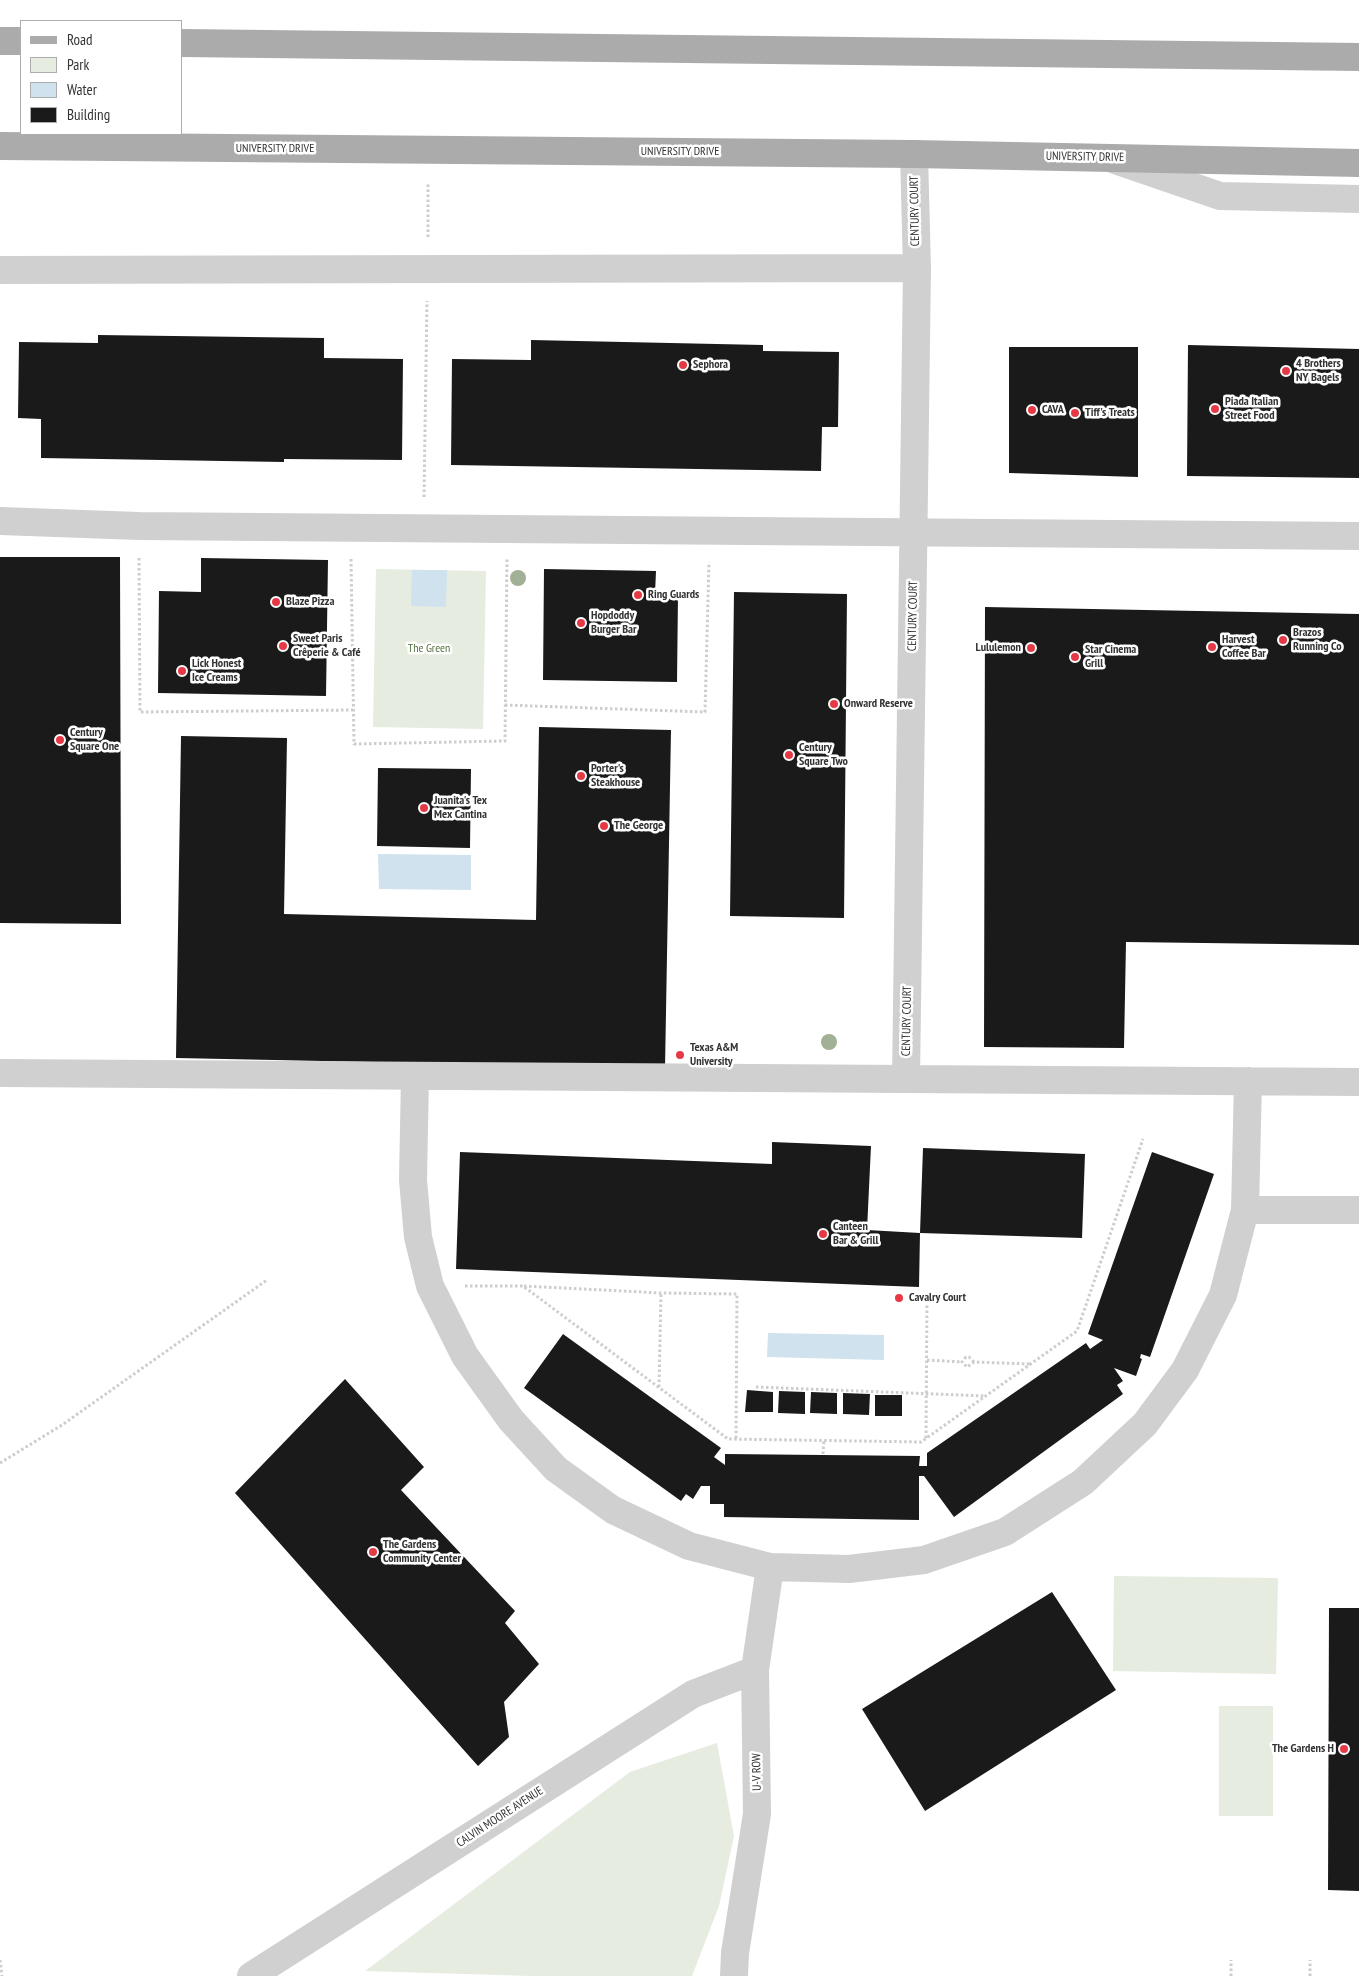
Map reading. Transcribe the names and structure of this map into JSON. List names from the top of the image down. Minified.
{"streets":{"main road":["UNIVERSITY DRIVE"],"lane":["CENTURY COURT","U-V ROW","CALVIN MOORE AVENUE"]},"crossings":[["UNIVERSITY DRIVE","CENTURY COURT"],["U-V ROW","CALVIN MOORE AVENUE"]],"parks":["The Green"],"places":["Sephora","4 Brothers NY Bagels","Piada Italian Street Food","CAVA","Tiff's Treats","Ring Guards","Blaze Pizza","Hopdoddy Burger Bar","Brazos Running Co","Sweet Paris Crêperie & Café","Harvest Coffee Bar","Lululemon","Star Cinema Grill","Lick Honest Ice Creams","Onward Reserve","Century Square One","Century Square Two","Porter's Steakhouse","Juanita's Tex Mex Cantina","The George","Texas A&M University","Canteen Bar & Grill","Cavalry Court","The Gardens Community Center","The Gardens H"],"legend":["Road","Park","Water","Building"]}
